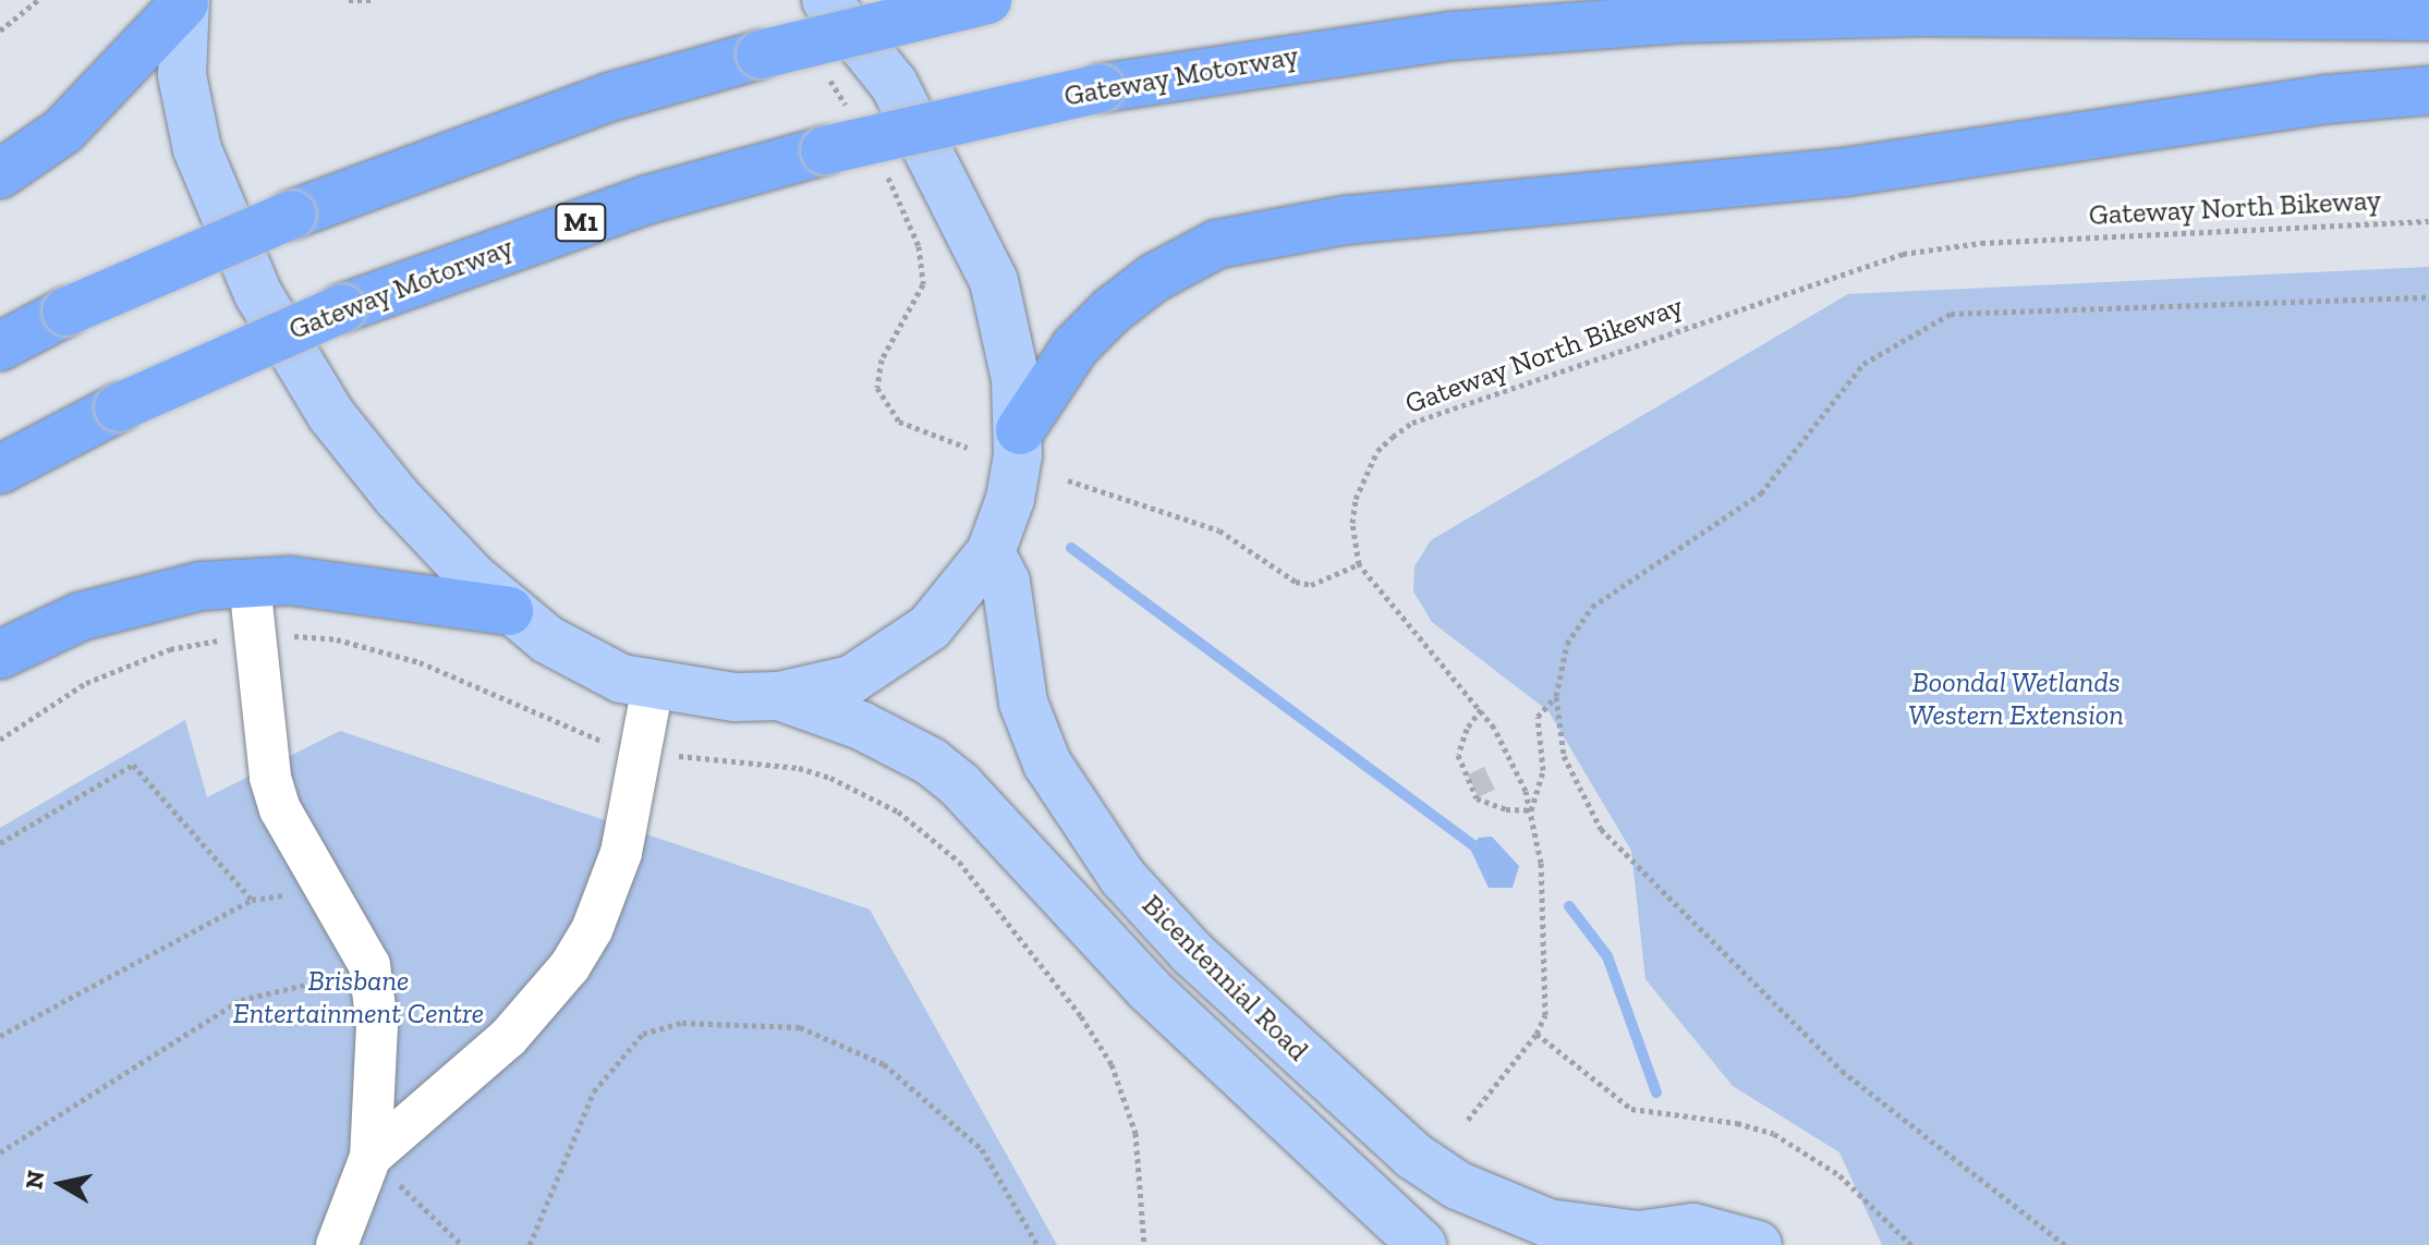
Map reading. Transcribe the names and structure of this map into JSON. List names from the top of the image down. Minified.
{"streets":{"highway":["Gateway Motorway","M1"],"main road":["Bicentennial Road"],"path":["Gateway North Bikeway"]},"parks":["Boondal Wetlands Western Extension","Brisbane Entertainment Centre"],"north":"left"}
